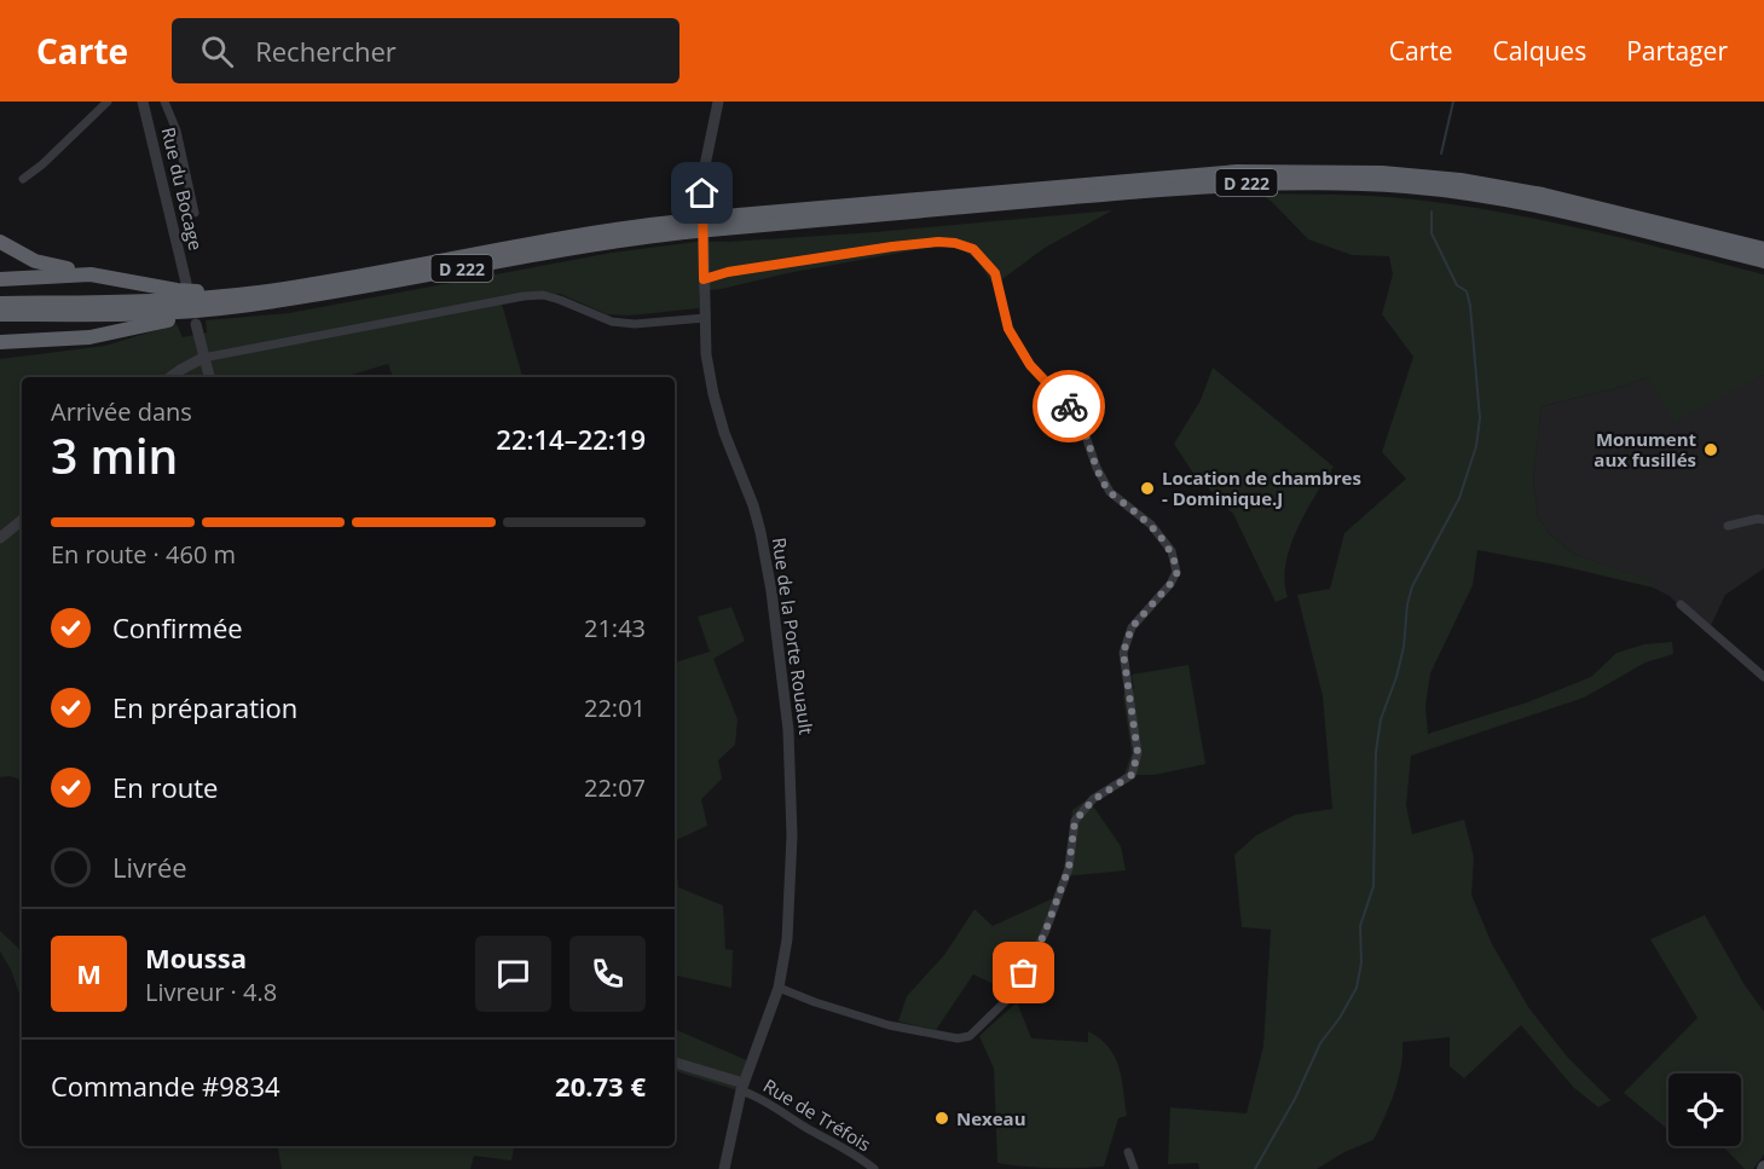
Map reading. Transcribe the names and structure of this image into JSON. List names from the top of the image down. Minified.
{"streets":{"highway":["D 222"],"street":["Rue du Bocage","Rue de la Porte Rouault","Rue de Tréfois"]},"crossings":[["Rue de la Porte Rouault","Rue de Tréfois"]],"places":["Monument aux fusillés","Location de chambres - Dominique.J","Nexeau"],"page":{"header":"Carte","search":"Rechercher","nav":["Carte","Calques","Partager"],"heading":["3 min","Arrivée dans","22:14–22:19"],"panel":["Moussa","Livreur · 4.8","Commande #9834","20.73 €"],"bar":"En route · 460 m","list":[["Confirmée","21:43"],["En préparation","22:01"],["En route","22:07"],"Livrée"],"round":"M"}}
